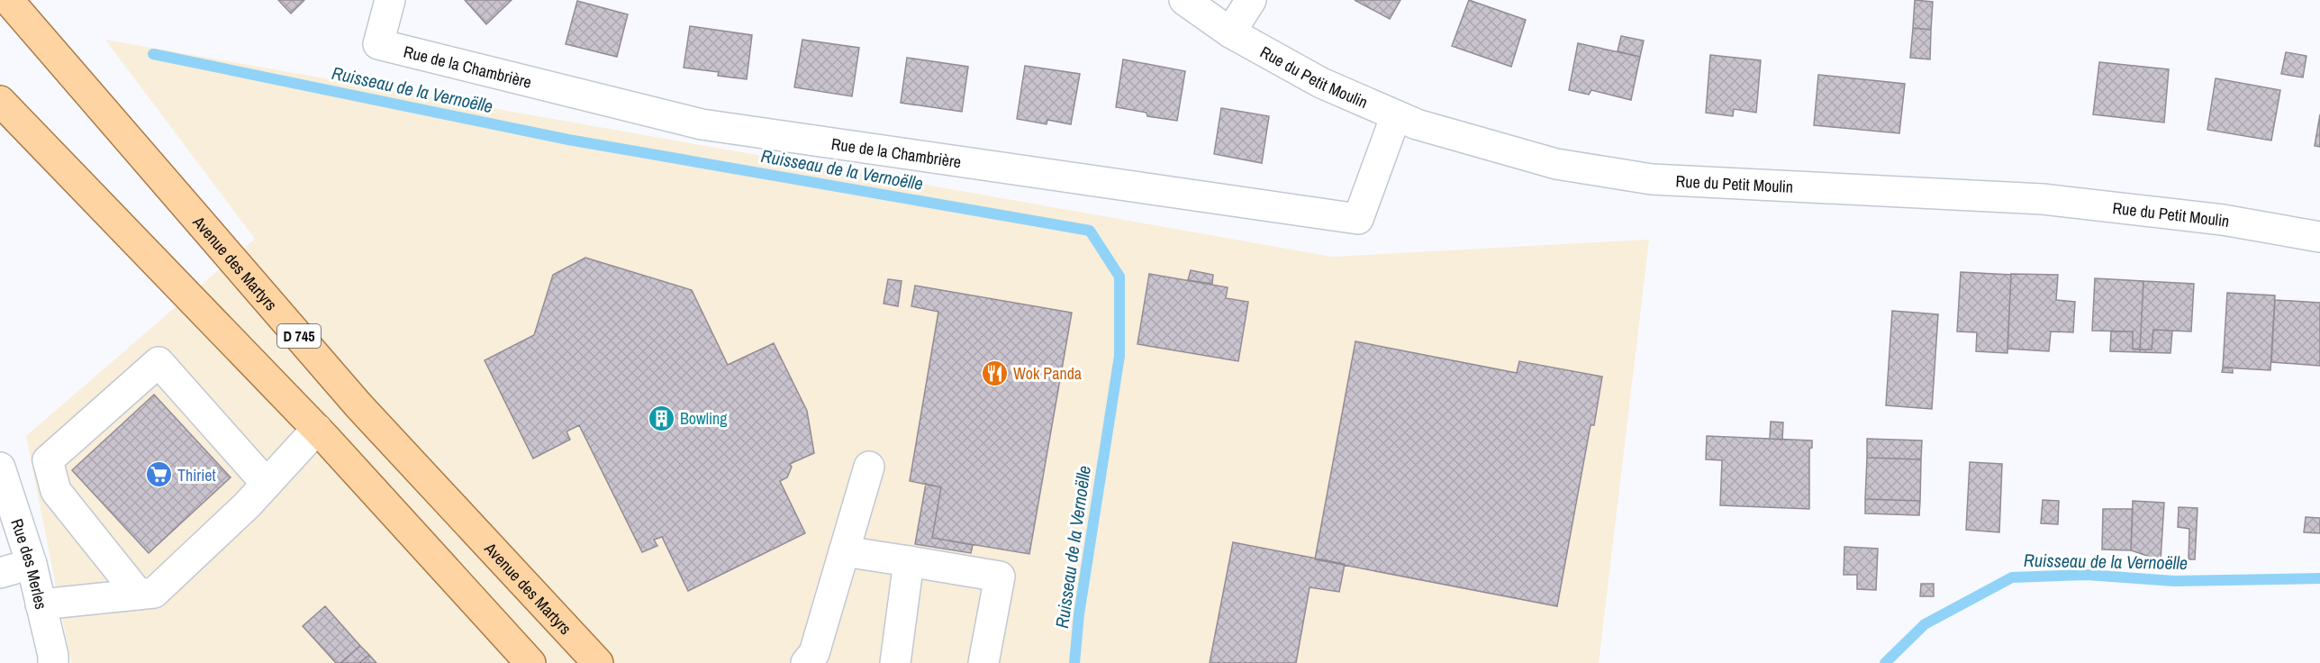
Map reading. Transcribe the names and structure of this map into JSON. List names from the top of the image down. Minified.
{"streets":{"main road":["Avenue des Martyrs","D 745"],"street":["Rue de la Chambrière","Rue du Petit Moulin","Rue des Merles"]},"crossings":[["Rue de la Chambrière","Rue du Petit Moulin"]],"water":["Ruisseau de la Vernoëlle"],"places":{"restaurant":["Wok Panda"],"building":["Bowling"],"supermarket":["Thiriet"]}}
